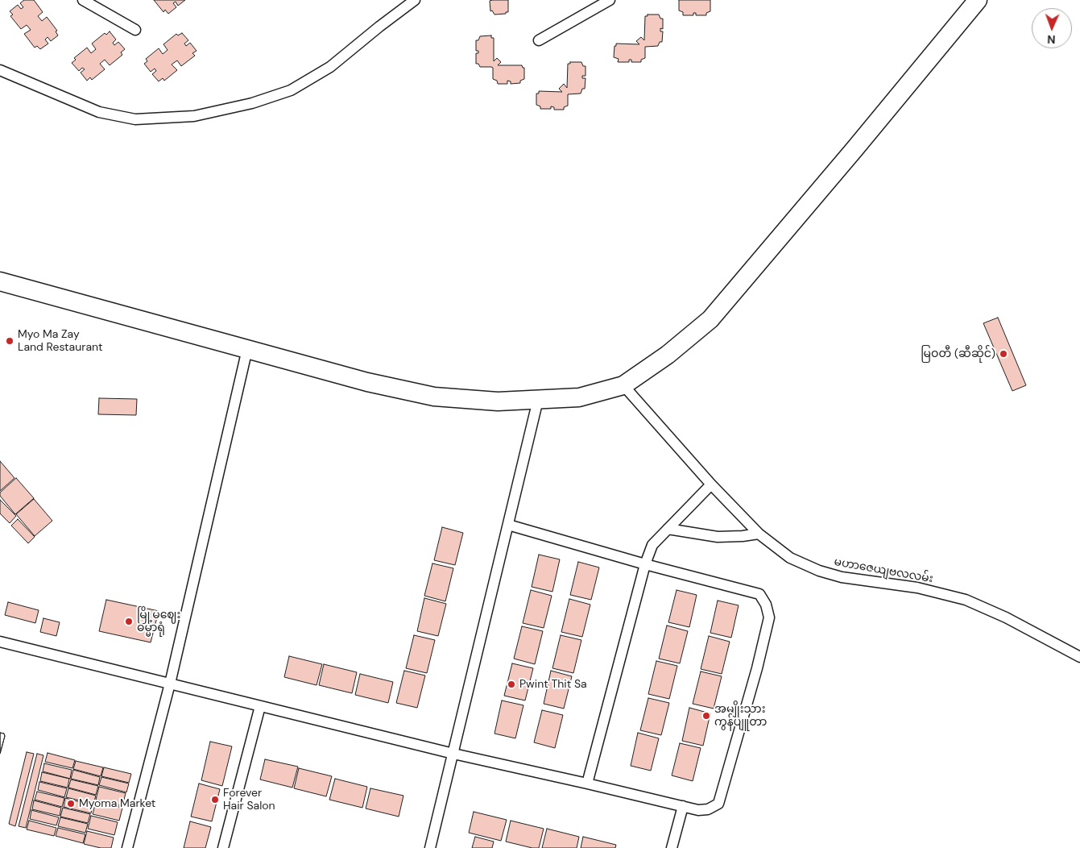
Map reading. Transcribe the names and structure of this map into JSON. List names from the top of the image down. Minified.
{"streets":{"street":["မဟာဇေယျဗလလမ်း"]},"places":["Myo Ma Zay Land Restaurant","မြဝတီ (ဆီဆိုင်)","မြို့မဈေး ဓမ္မာရုံ","Pwint Thit Sa","အမျိုးသား ကွန်ပျူတာ","Forever Hair Salon","Myoma Market"],"north":"bottom"}
